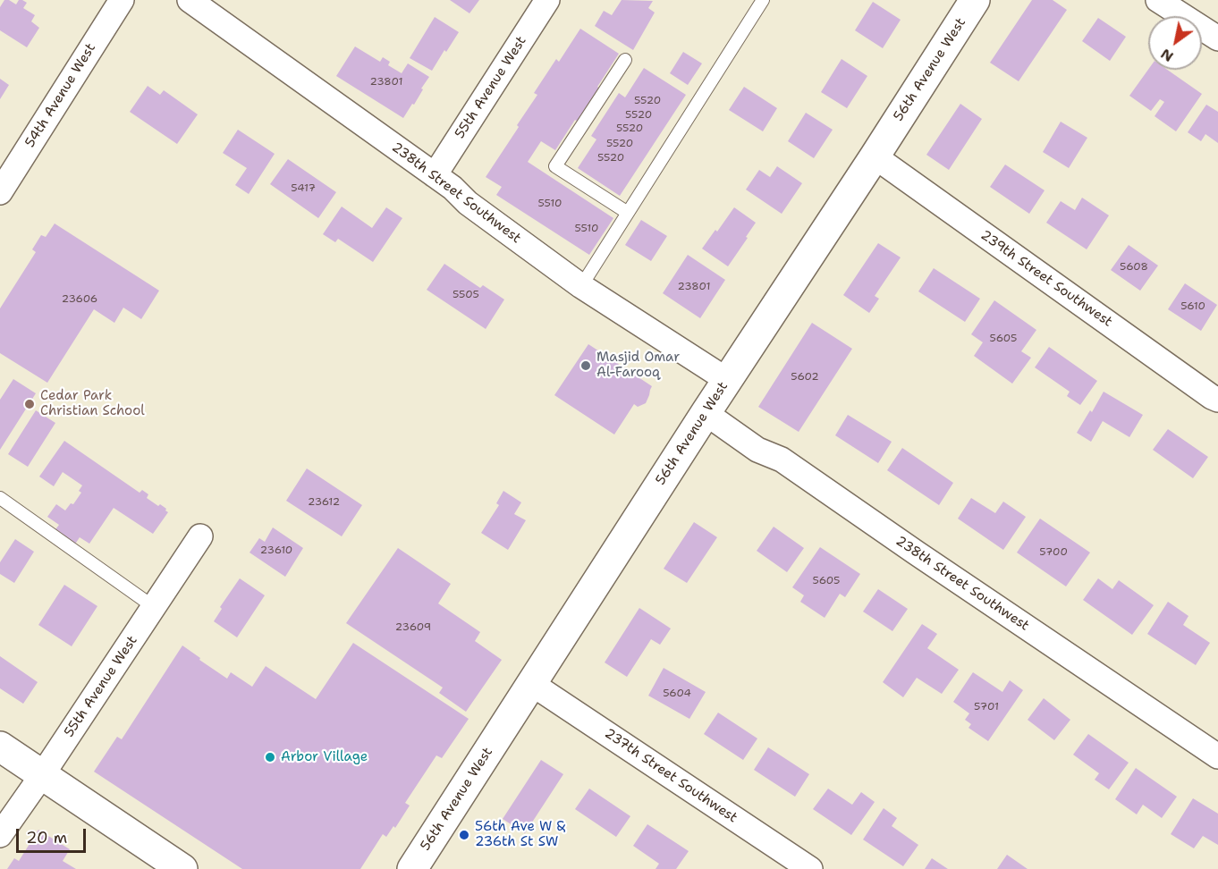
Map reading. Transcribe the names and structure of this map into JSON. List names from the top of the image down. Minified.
{"streets":{"main road":["56th Avenue West"],"street":["55th Avenue West","54th Avenue West","238th Street Southwest","239th Street Southwest","237th Street Southwest"]},"crossings":[["56th Avenue West","238th Street Southwest"],["56th Avenue West","239th Street Southwest"],["56th Avenue West","237th Street Southwest"],["55th Avenue West","238th Street Southwest"]],"places":["Masjid Omar Al-Farooq","Cedar Park Christian School","Arbor Village","56th Ave W & 236th St SW"],"house_numbers":["23801","5520","5520","5520","5520","5520","5417","5510","5510","5608","23801","5505","23606","5610","5605","5602","23612","23610","5700","5605","23609","5604","5701"],"scale_bar":"20 m","north":"bottom left"}
